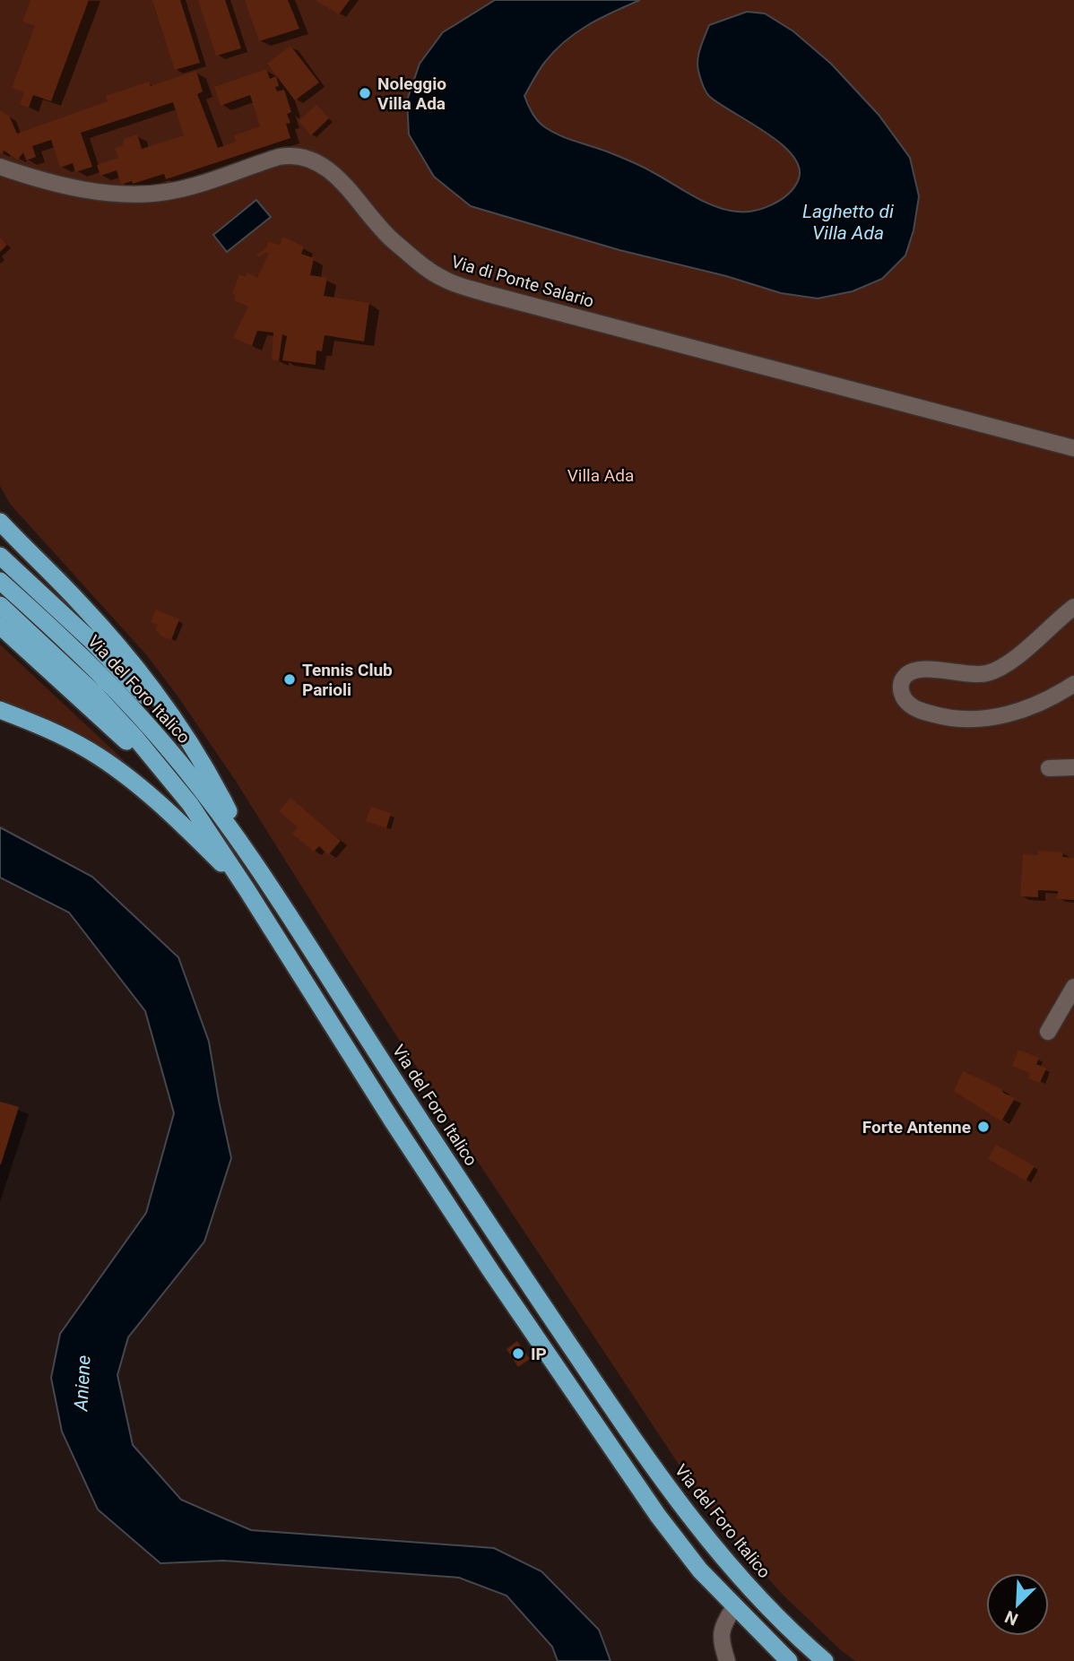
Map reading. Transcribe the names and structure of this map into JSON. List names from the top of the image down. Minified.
{"streets":{"highway":["Via del Foro Italico"],"street":["Via di Ponte Salario"]},"water":["Laghetto di Villa Ada","Aniene"],"parks":["Villa Ada"],"places":["Noleggio Villa Ada","Tennis Club Parioli","Forte Antenne","IP"],"north":"bottom left"}
